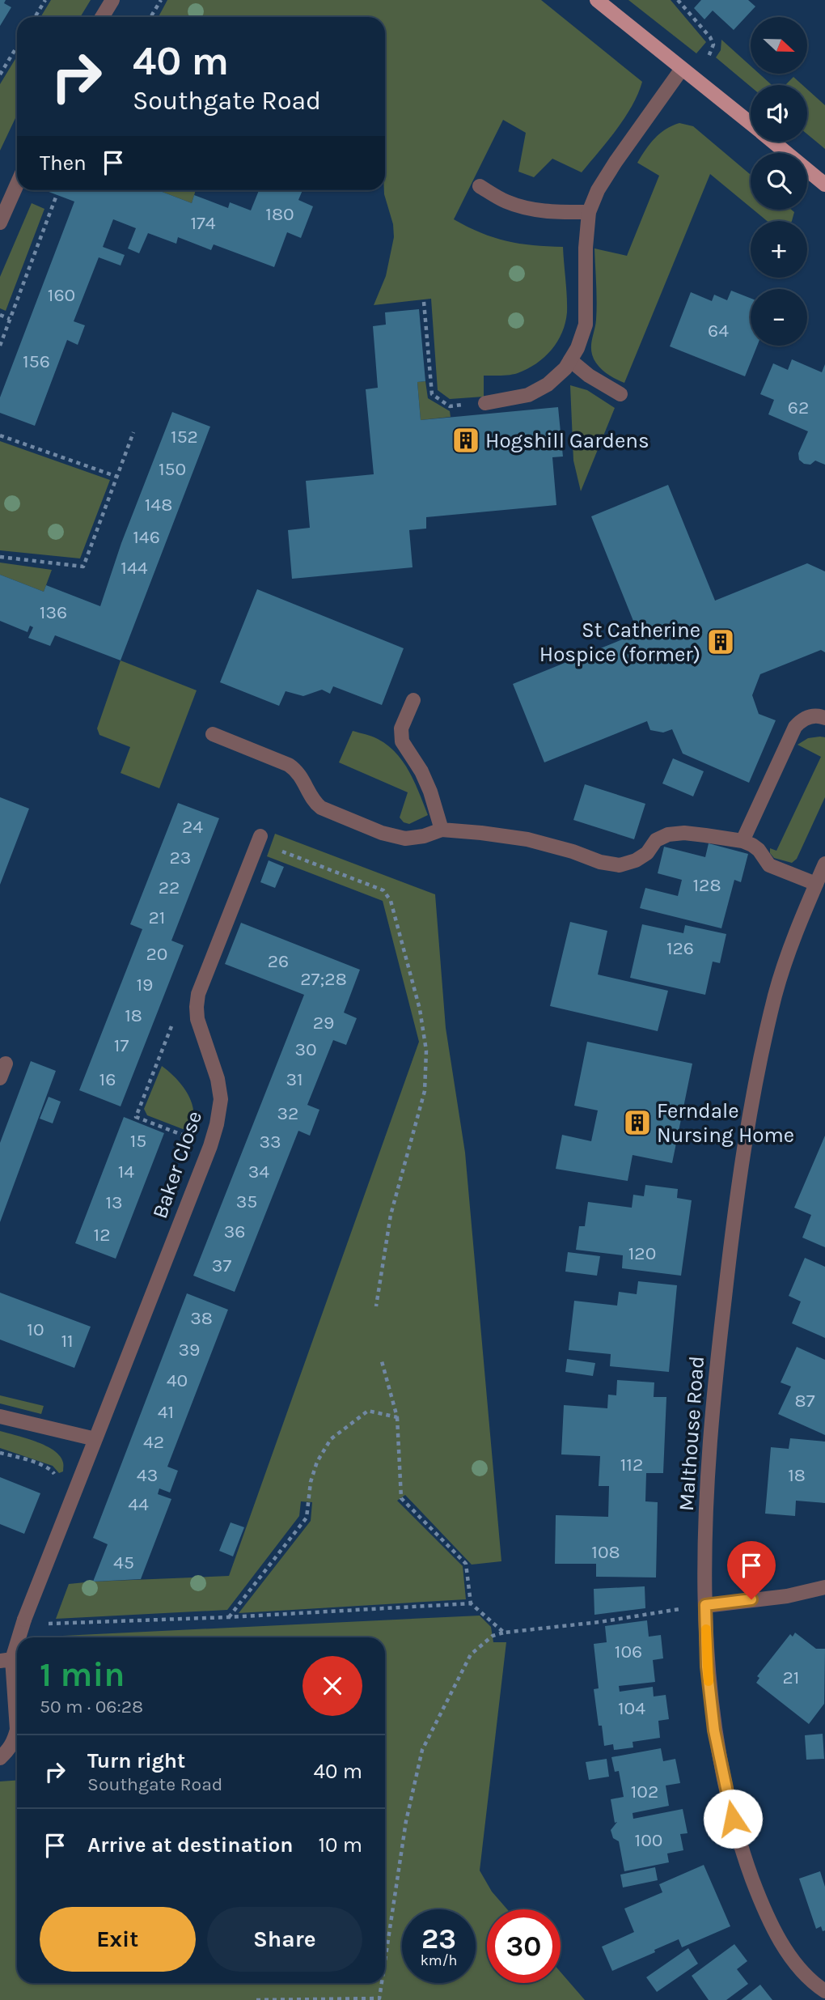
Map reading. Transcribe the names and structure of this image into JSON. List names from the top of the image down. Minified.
{"streets":{"street":["Baker Close","Malthouse Road"]},"places":{"building":["Hogshill Gardens","St Catherine Hospice (former)","Ferndale Nursing Home"]},"house_numbers":["180","174","160","64","156","62","152","150","148","146","144","136","24","23","128","22","21","126","20","26","27;28","19","18","29","17","30","16","31","32","15","33","14","34","35","13","36","12","120","37","38","10","11","39","40","87","41","42","112","43","18","44","108","45","106","21","104","102","100"],"north":"right","page":{"map_buttons":["+","−"],"turn":["40 m","Southgate Road"],"then":"Then","heading":["1 min","50 m · 06:28"],"list":[{"name":"Turn right","note":"Southgate Road","value":"40 m"},{"name":"Arrive at destination","value":"10 m"}],"buttons":["Exit","Share"],"speed":"23 km/h","limit":"30"}}
